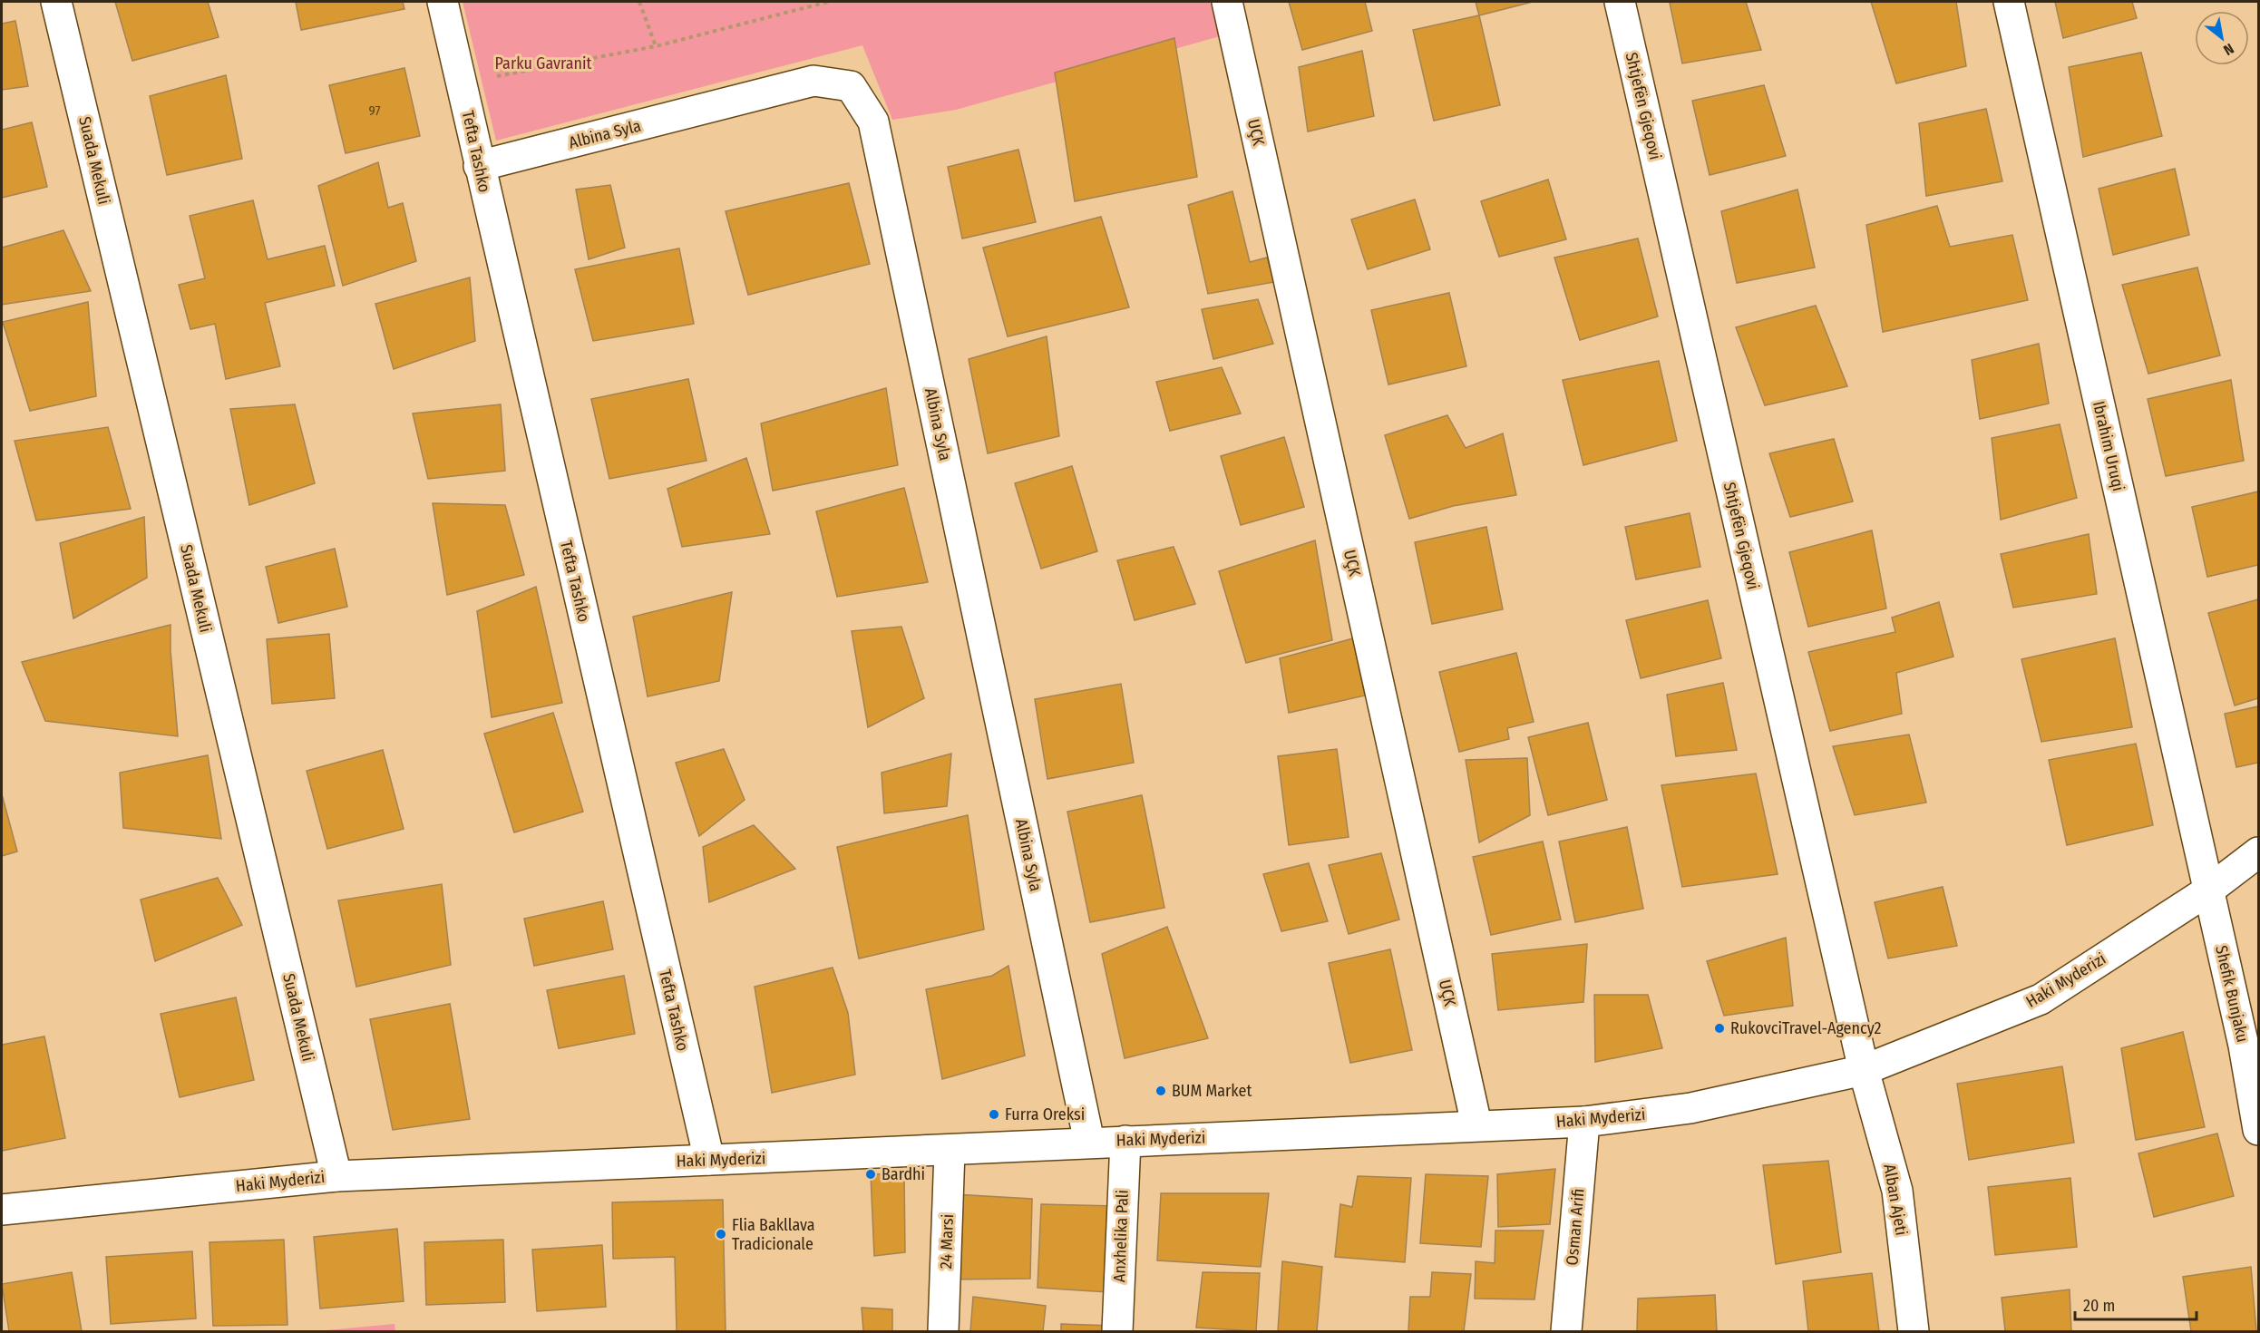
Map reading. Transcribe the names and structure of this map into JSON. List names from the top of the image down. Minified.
{"streets":{"street":["Shtjefën Gjeqovi","UÇK","Albina Syla","Tefta Tashko","Suada Mekuli","Ibrahim Uruqi","Haki Myderizi","Shefik Bunjaku","Alban Ajeti","Osman Arifi","Anxhelika Pali","24 Marsi"]},"crossings":[["Shtjefën Gjeqovi","Haki Myderizi"],["Shtjefën Gjeqovi","Alban Ajeti"],["UÇK","Haki Myderizi"],["Albina Syla","Tefta Tashko"],["Albina Syla","Haki Myderizi"],["Tefta Tashko","Haki Myderizi"],["Suada Mekuli","Haki Myderizi"],["Ibrahim Uruqi","Haki Myderizi"],["Ibrahim Uruqi","Shefik Bunjaku"],["Haki Myderizi","Shefik Bunjaku"],["Haki Myderizi","Alban Ajeti"],["Haki Myderizi","Osman Arifi"],["Haki Myderizi","Anxhelika Pali"],["Haki Myderizi","24 Marsi"]],"parks":["Parku Gavranit"],"places":["RukovciTravel-Agency2","BUM Market","Furra Oreksi","Bardhi","Flia Bakllava Tradicionale"],"house_numbers":["97"],"scale_bar":"20 m","north":"bottom right"}
